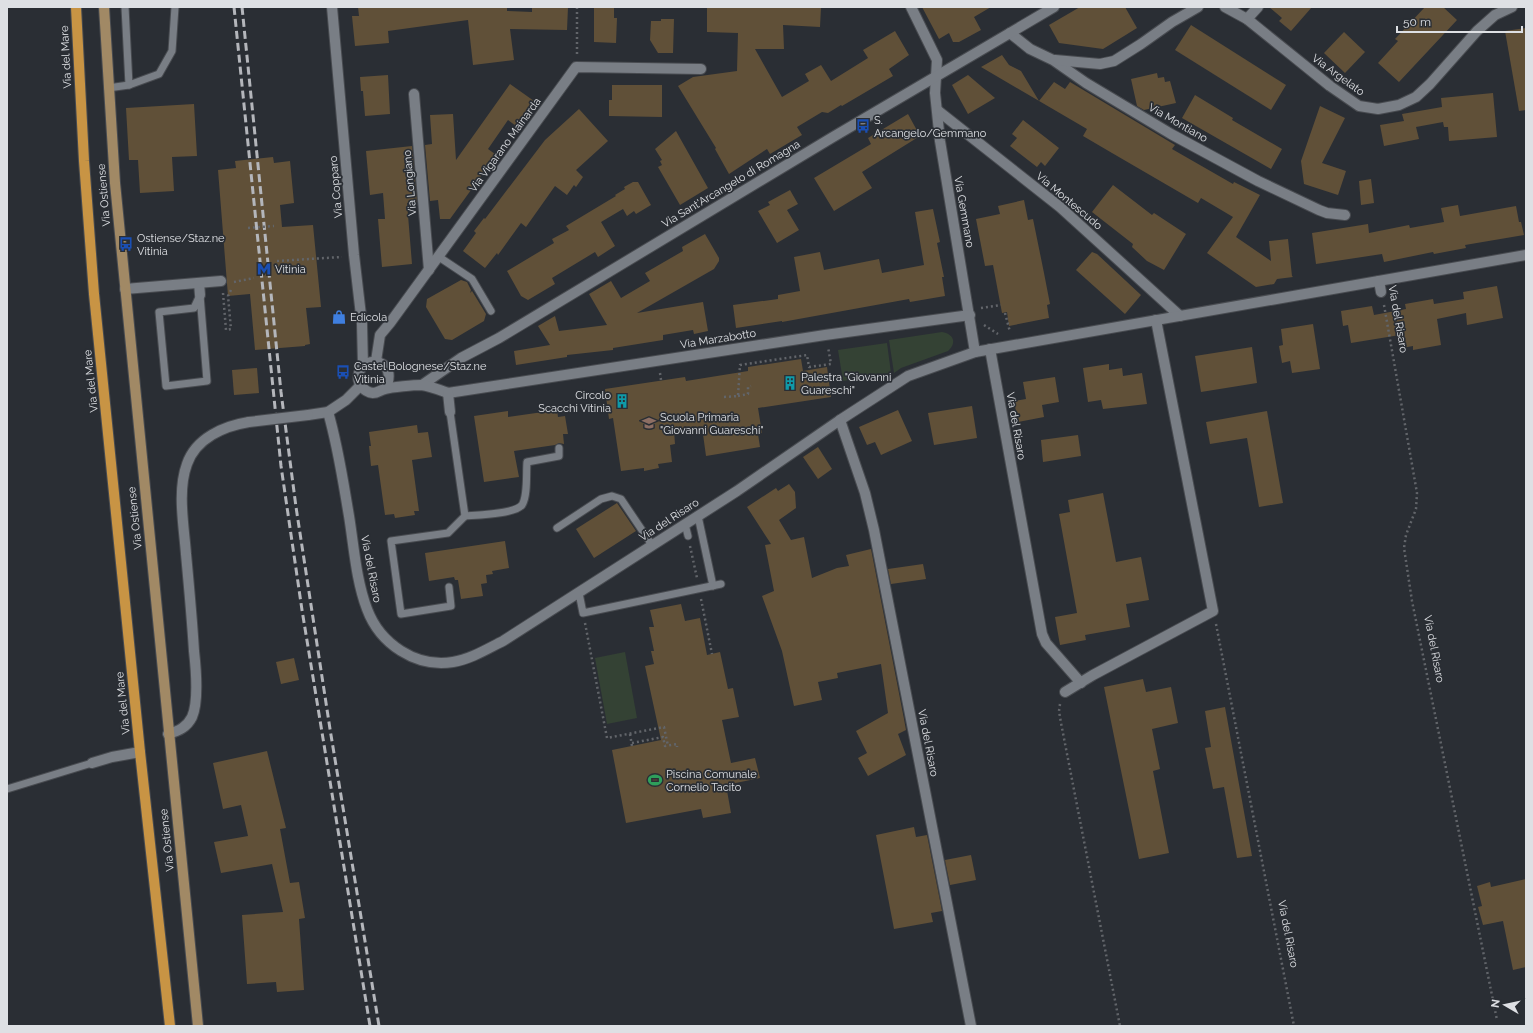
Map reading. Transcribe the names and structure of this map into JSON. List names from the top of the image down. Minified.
{"streets":{"main road":["Via del Mare","Via Ostiense"],"street":["Via Argelato","Via Montiano","Via Vigarano Mainarda","Via Longiano","Via Sant'Arcangelo di Romagna","Via Copparo","Via Montescudo","Via Gemmano","Via del Risaro","Via Marzabotto"]},"crossings":[["Via Montiano","Via Sant'Arcangelo di Romagna"],["Via Vigarano Mainarda","Via Longiano"],["Via Vigarano Mainarda","Via Copparo"],["Via Sant'Arcangelo di Romagna","Via Gemmano"],["Via Montescudo","Via Gemmano"],["Via Montescudo","Via del Risaro"],["Via Gemmano","Via del Risaro"],["Via Gemmano","Via Marzabotto"]],"places":{"bus stop":["S. Arcangelo/Gemmano","Ostiense/Staz.ne Vitinia","Castel Bolognese/Staz.ne Vitinia"],"metro station":["Vitinia"],"shop":["Edicola"],"building":["Palestra \"Giovanni Guareschi\"","Circolo Scacchi Vitinia"],"school or university":["Scuola Primaria \"Giovanni Guareschi\""],"sports":["Piscina Comunale Cornelio Tacito"]},"scale_bar":"50 m","north":"left"}
